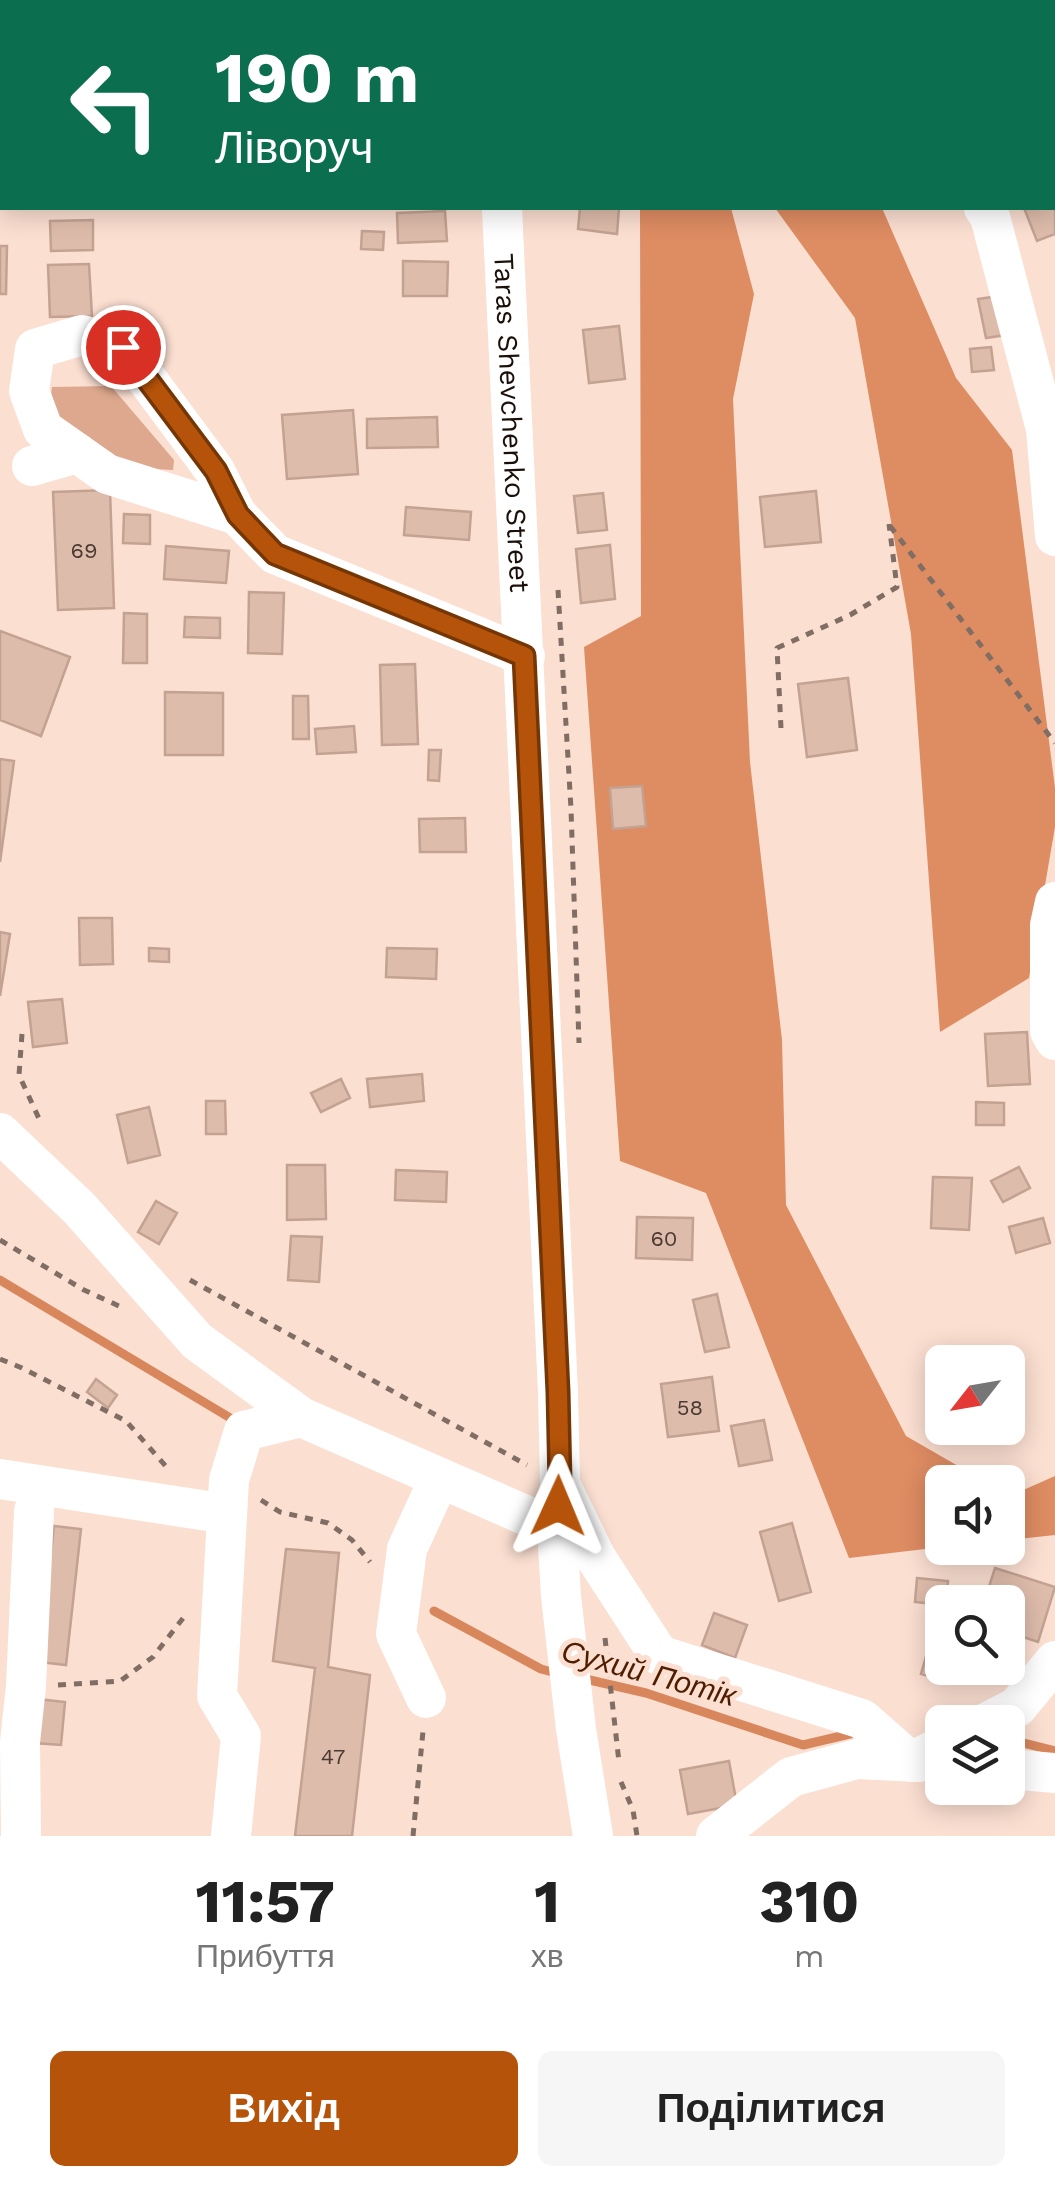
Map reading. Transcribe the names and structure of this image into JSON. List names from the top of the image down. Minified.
{"streets":{"street":["Taras Shevchenko Street"]},"water":["Сухий Потік"],"house_numbers":["69","60","58","47"],"north":"bottom left","page":{"turn":["190 m","Ліворуч"],"eta":["11:57","Прибуття","1","хв","310","m"],"buttons":["Вихід","Поділитися"]}}
